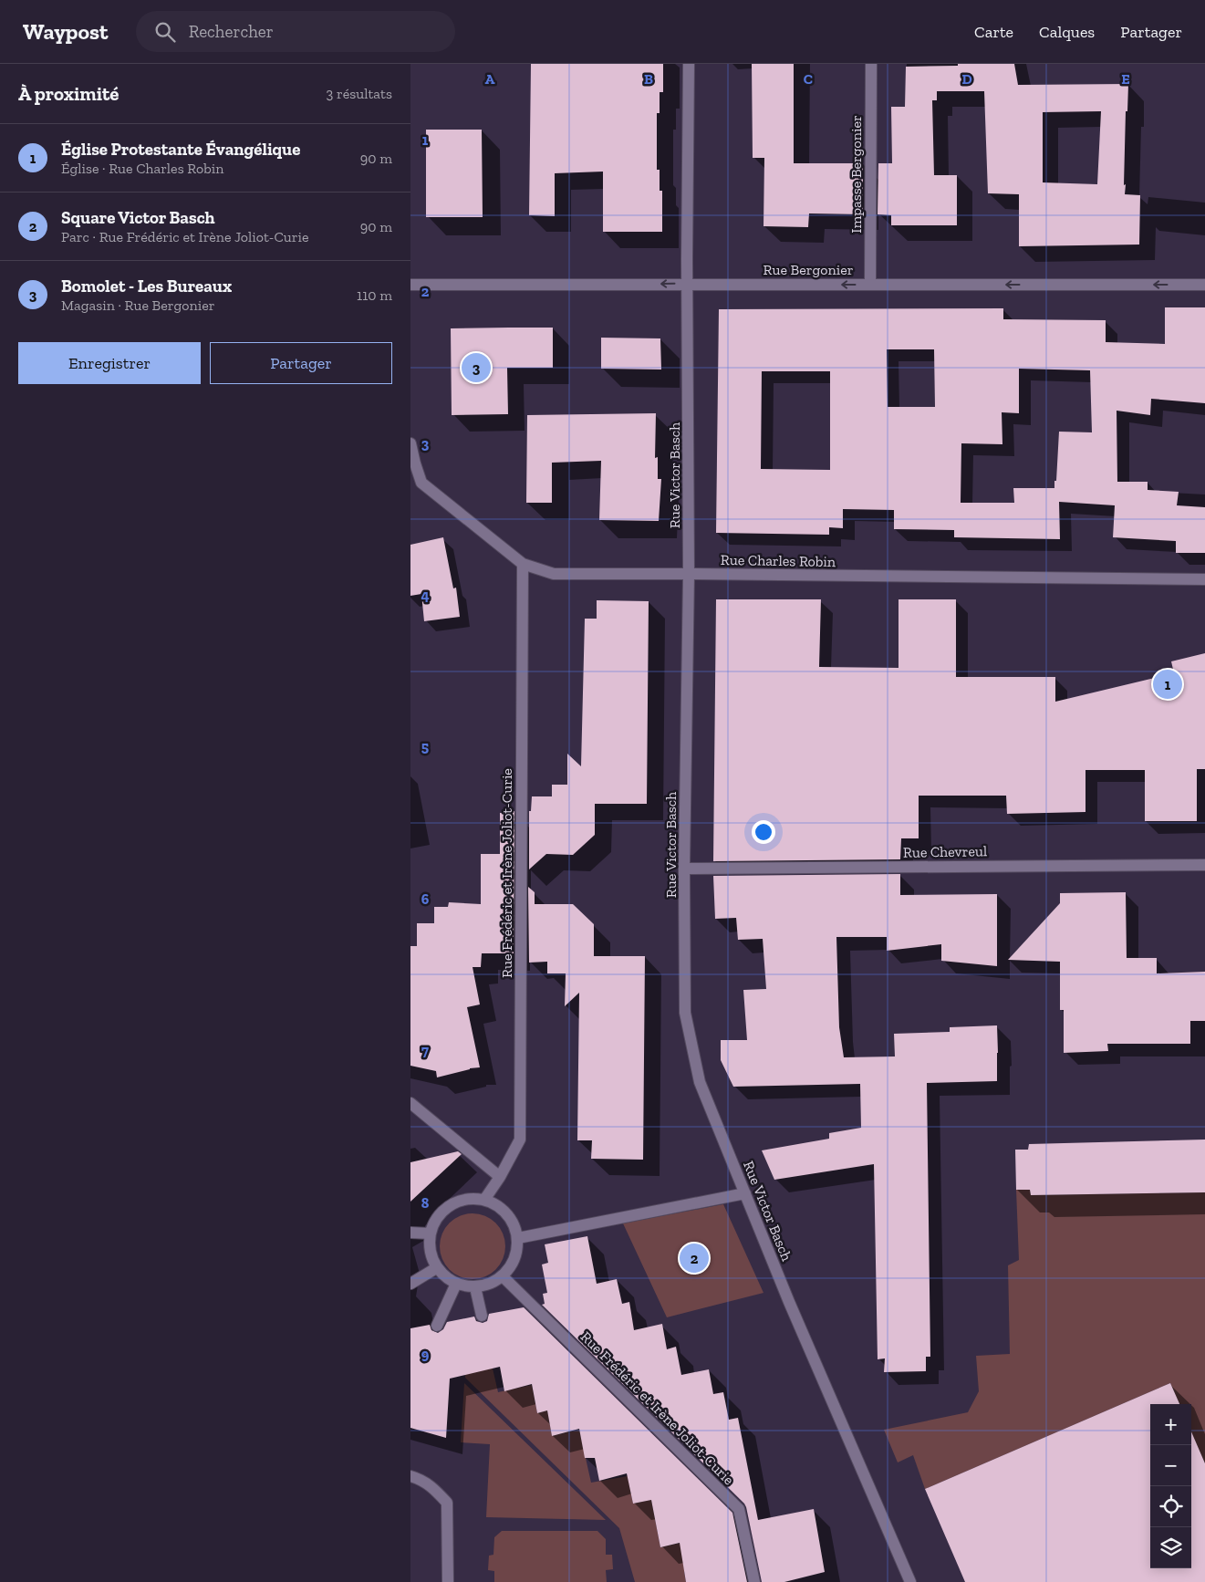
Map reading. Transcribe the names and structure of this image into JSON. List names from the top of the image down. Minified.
{"streets":{"street":["Impasse Bergonier","Rue Bergonier","Rue Victor Basch","Rue Charles Robin","Rue Chevreul","Rue Frédéric et Irène Joliot-Curie"]},"crossings":[["Impasse Bergonier","Rue Bergonier"],["Rue Bergonier","Rue Victor Basch"],["Rue Victor Basch","Rue Charles Robin"],["Rue Victor Basch","Rue Chevreul"],["Rue Charles Robin","Rue Frédéric et Irène Joliot-Curie"]],"one_way":["Rue Bergonier"],"page":{"header":"Waypost","search":"Rechercher","nav":["Carte","Calques","Partager"],"heading":["À proximité","3 résultats"],"list":[{"mark":"1","name":"Église Protestante Évangélique","note":"Église · Rue Charles Robin","value":"90 m"},{"mark":"2","name":"Square Victor Basch","note":"Parc · Rue Frédéric et Irène Joliot-Curie","value":"90 m"},{"mark":"3","name":"Bomolet - Les Bureaux","note":"Magasin · Rue Bergonier","value":"110 m"}],"buttons":["Enregistrer","Partager"],"pins":["3","1","2"],"map_buttons":["+","−"]},"grid":{"columns":["A","B","C","D","E"],"rows":["1","2","3","4","5","6","7","8","9"]}}
